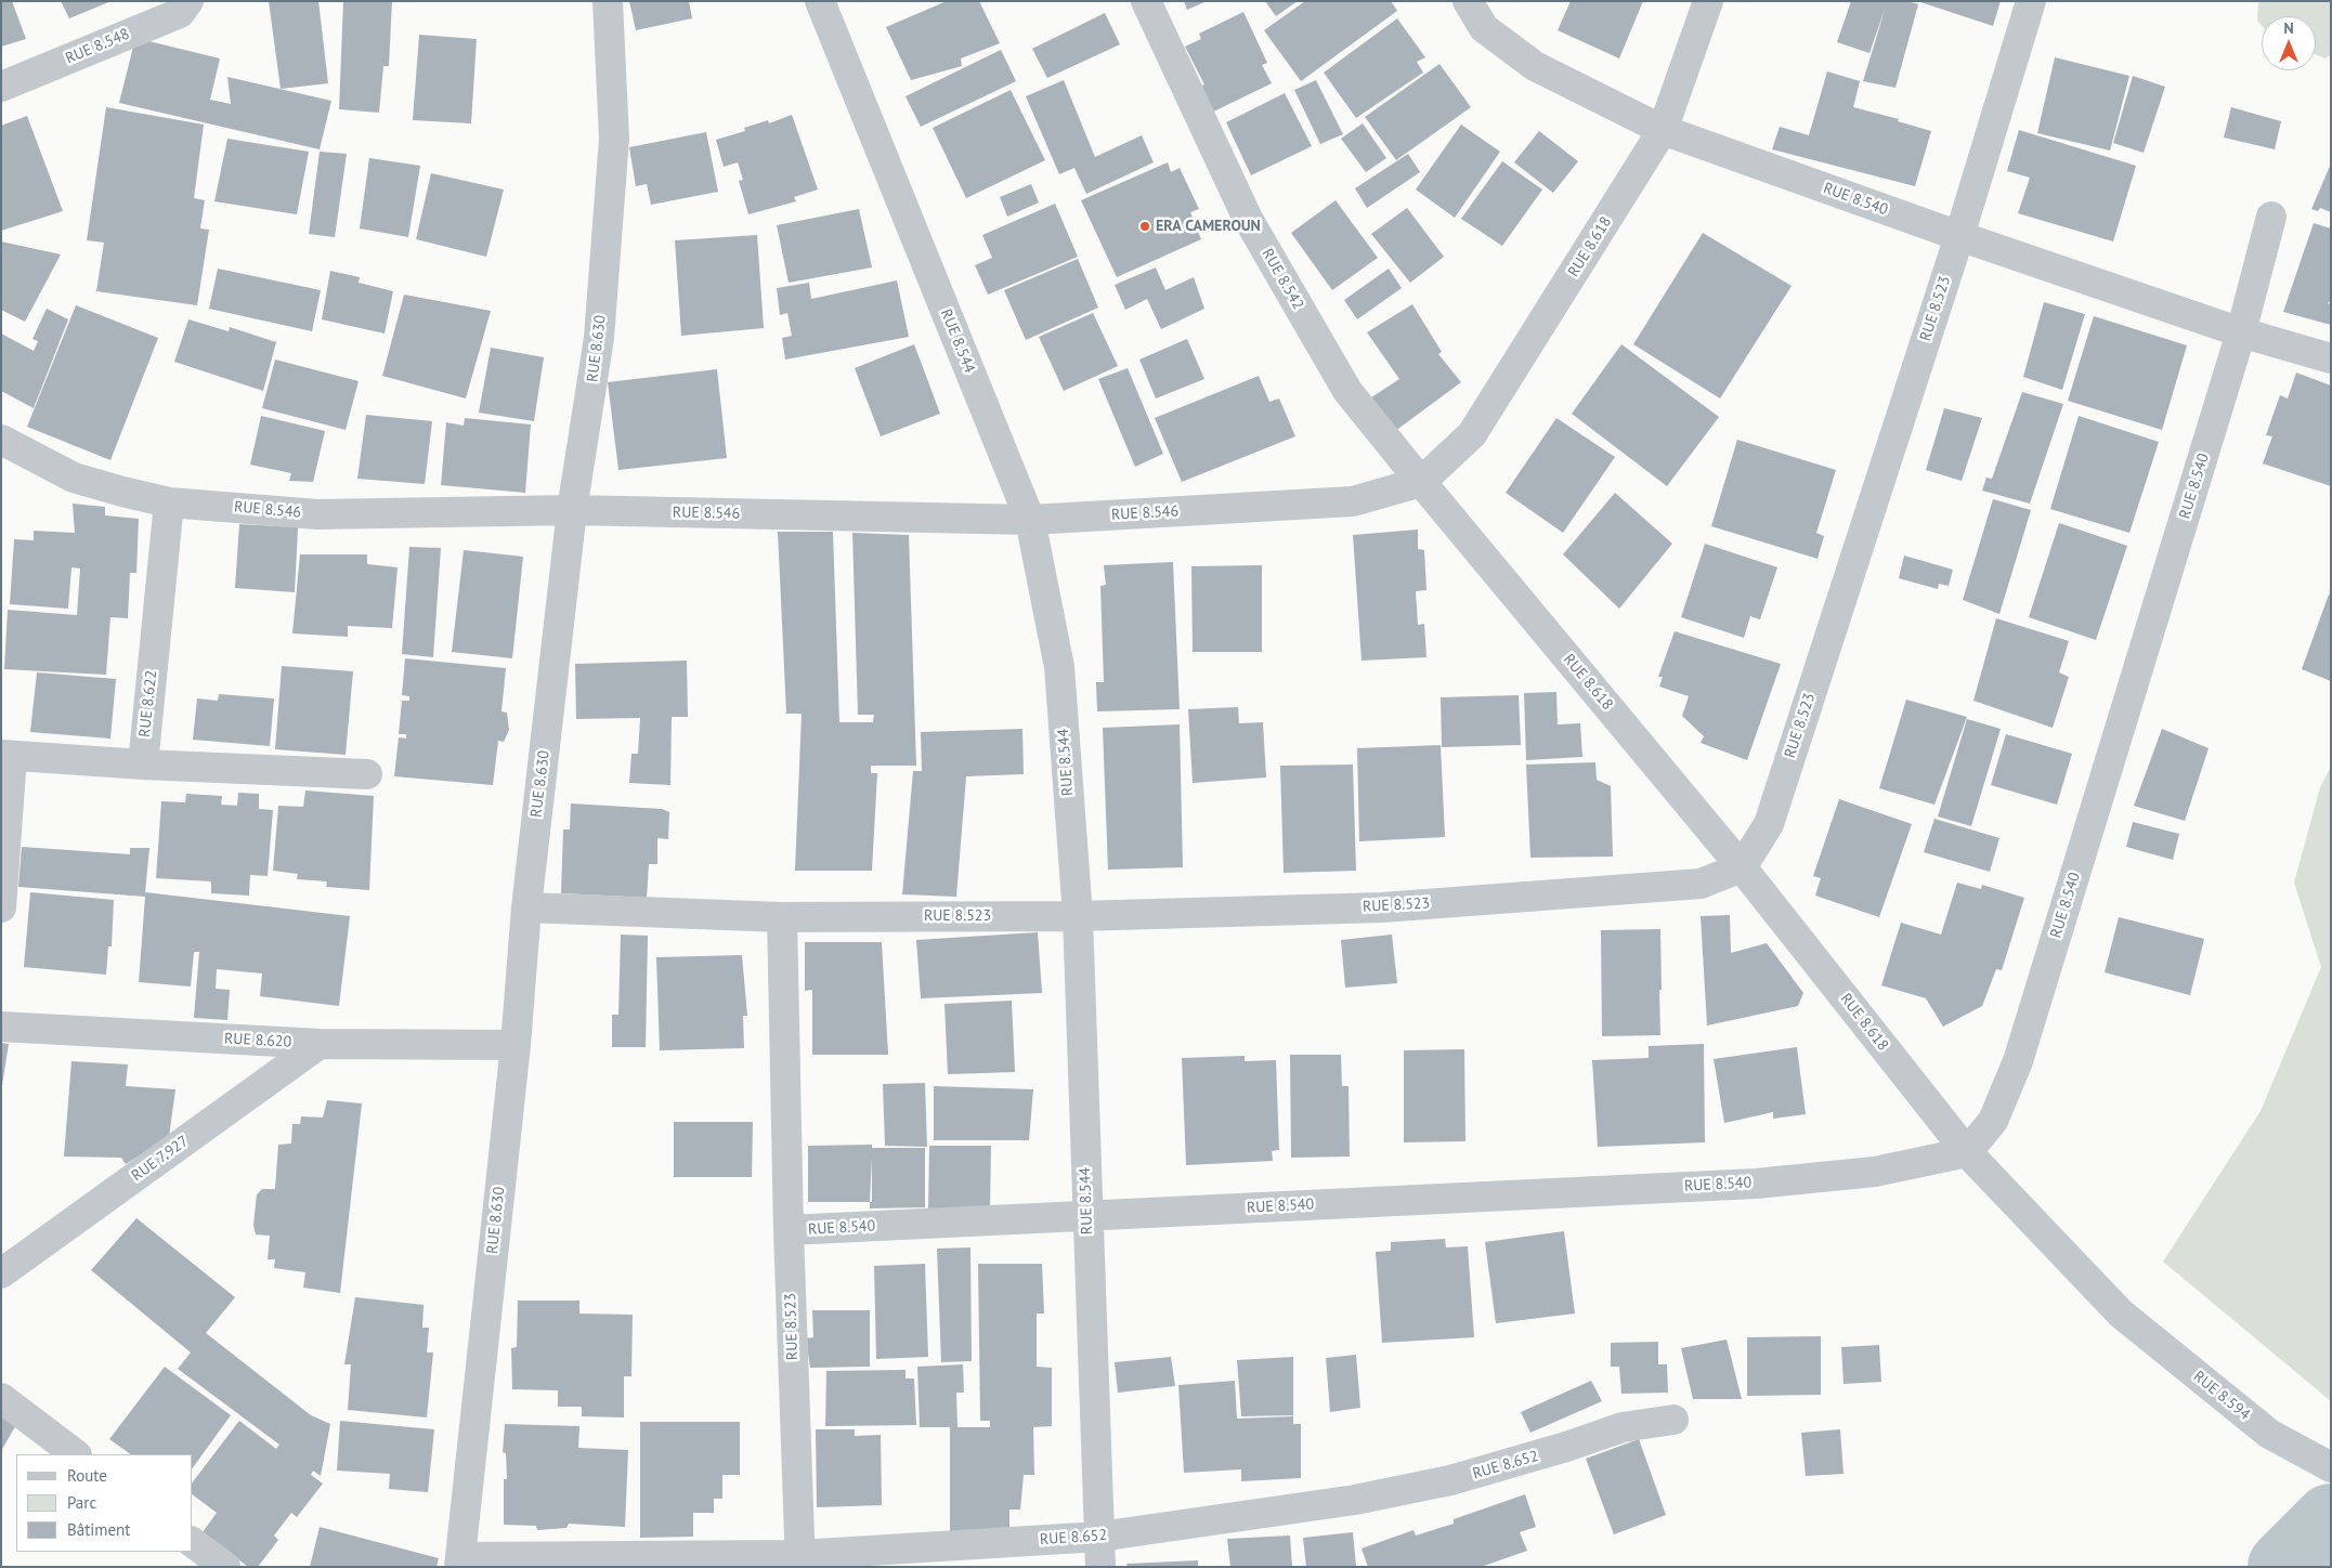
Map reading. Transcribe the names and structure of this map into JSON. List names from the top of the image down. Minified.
{"streets":{"street":["RUE 8.548","RUE 8.540","RUE 8.618","RUE 8.542","RUE 8.523","RUE 8.544","RUE 8.630","RUE 8.546","RUE 8.622","RUE 8.620","RUE 7.927","RUE 8.594","RUE 8.652"]},"crossings":[["RUE 8.540","RUE 8.618"],["RUE 8.540","RUE 8.523"],["RUE 8.540","RUE 8.544"],["RUE 8.618","RUE 8.542"],["RUE 8.618","RUE 8.523"],["RUE 8.618","RUE 8.546"],["RUE 8.618","RUE 8.594"],["RUE 8.542","RUE 8.546"],["RUE 8.523","RUE 8.544"],["RUE 8.523","RUE 8.652"],["RUE 8.544","RUE 8.546"],["RUE 8.544","RUE 8.652"],["RUE 8.630","RUE 8.546"],["RUE 8.630","RUE 8.620"],["RUE 8.630","RUE 8.652"],["RUE 8.546","RUE 8.622"],["RUE 8.620","RUE 7.927"]],"places":["ERA CAMEROUN"],"legend":["Route","Parc","Bâtiment"],"north":"top"}
